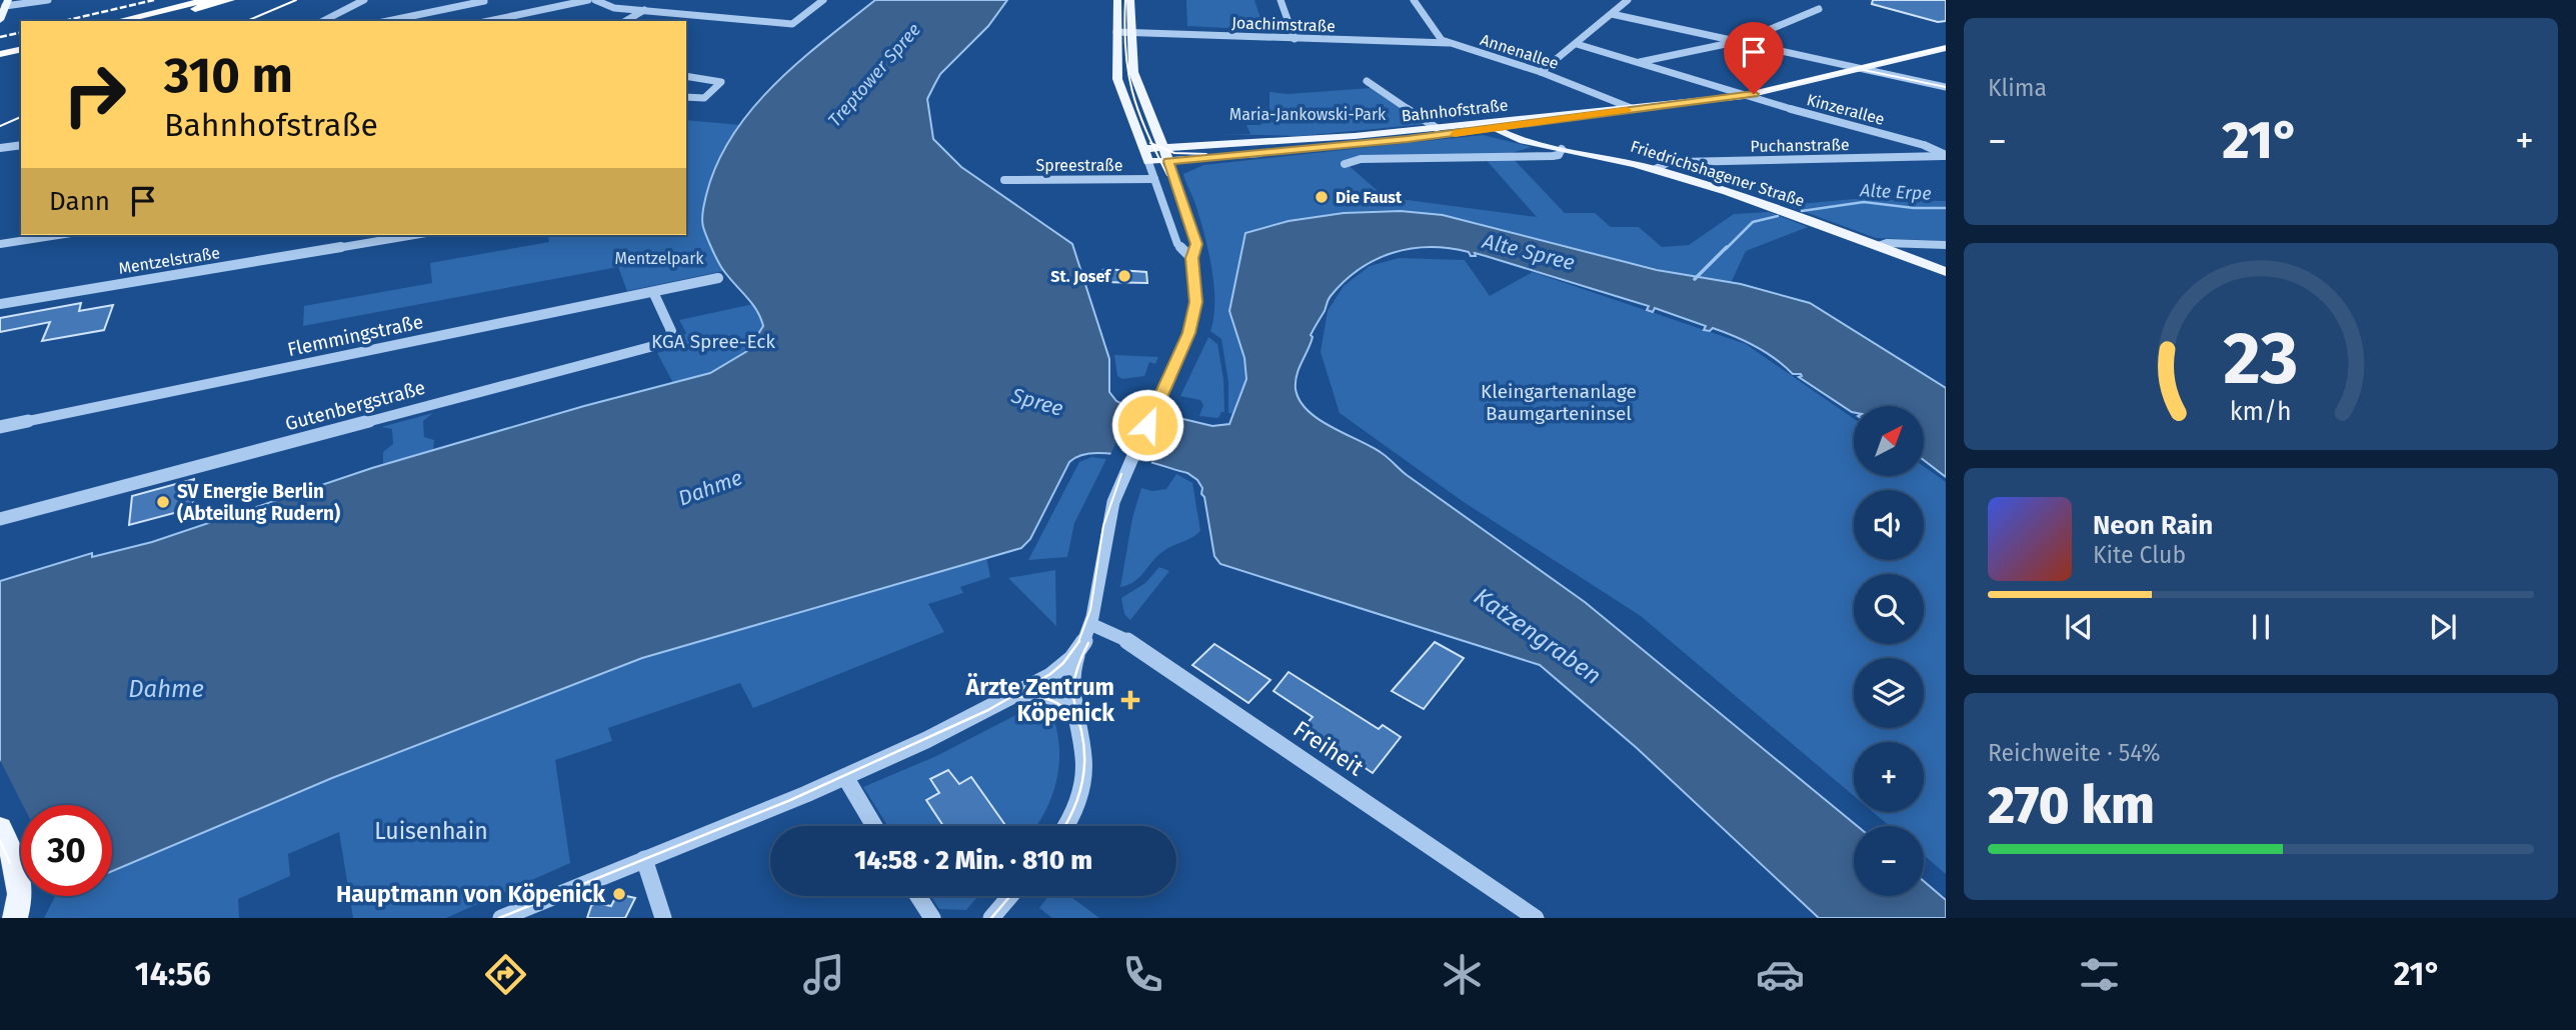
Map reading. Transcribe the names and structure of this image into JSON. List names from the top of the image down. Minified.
{"streets":{"main road":["Bahnhofstraße","Friedrichshagener Straße"],"street":["Joachimstraße","Annenallee","Kinzerallee","Puchanstraße","Spreestraße","Mentzelstraße","Flemmingstraße","Gutenbergstraße","Freiheit"]},"crossings":[["Joachimstraße","Annenallee"],["Annenallee","Bahnhofstraße"],["Kinzerallee","Bahnhofstraße"],["Kinzerallee","Puchanstraße"],["Bahnhofstraße","Friedrichshagener Straße"],["Puchanstraße","Friedrichshagener Straße"],["Flemmingstraße","Gutenbergstraße"]],"water":["Treptower Spree","Alte Erpe","Alte Spree","Spree","Dahme","Katzengraben"],"parks":["Maria-Jankowski-Park","Mentzelpark","KGA Spree-Eck","Kleingartenanlage Baumgarteninsel","Luisenhain"],"places":{"other":["Die Faust","St. Josef","SV Energie Berlin (Abteilung Rudern)","Hauptmann von Köpenick"],"health":["Ärzte Zentrum Köpenick"]},"north":"top right","page":{"tile":["Klima",["Reichweite · 54%","270 km"]],"turn":["310 m","Bahnhofstraße"],"heat":["−","21°","+"],"then":"Dann","map_buttons":["+","−"],"song":["Neon Rain","Kite Club"],"limit":"30","trip":"14:58 · 2 Min. · 810 m","tabs":["14:56","21°"],"gauge":["23","km/h"]}}
